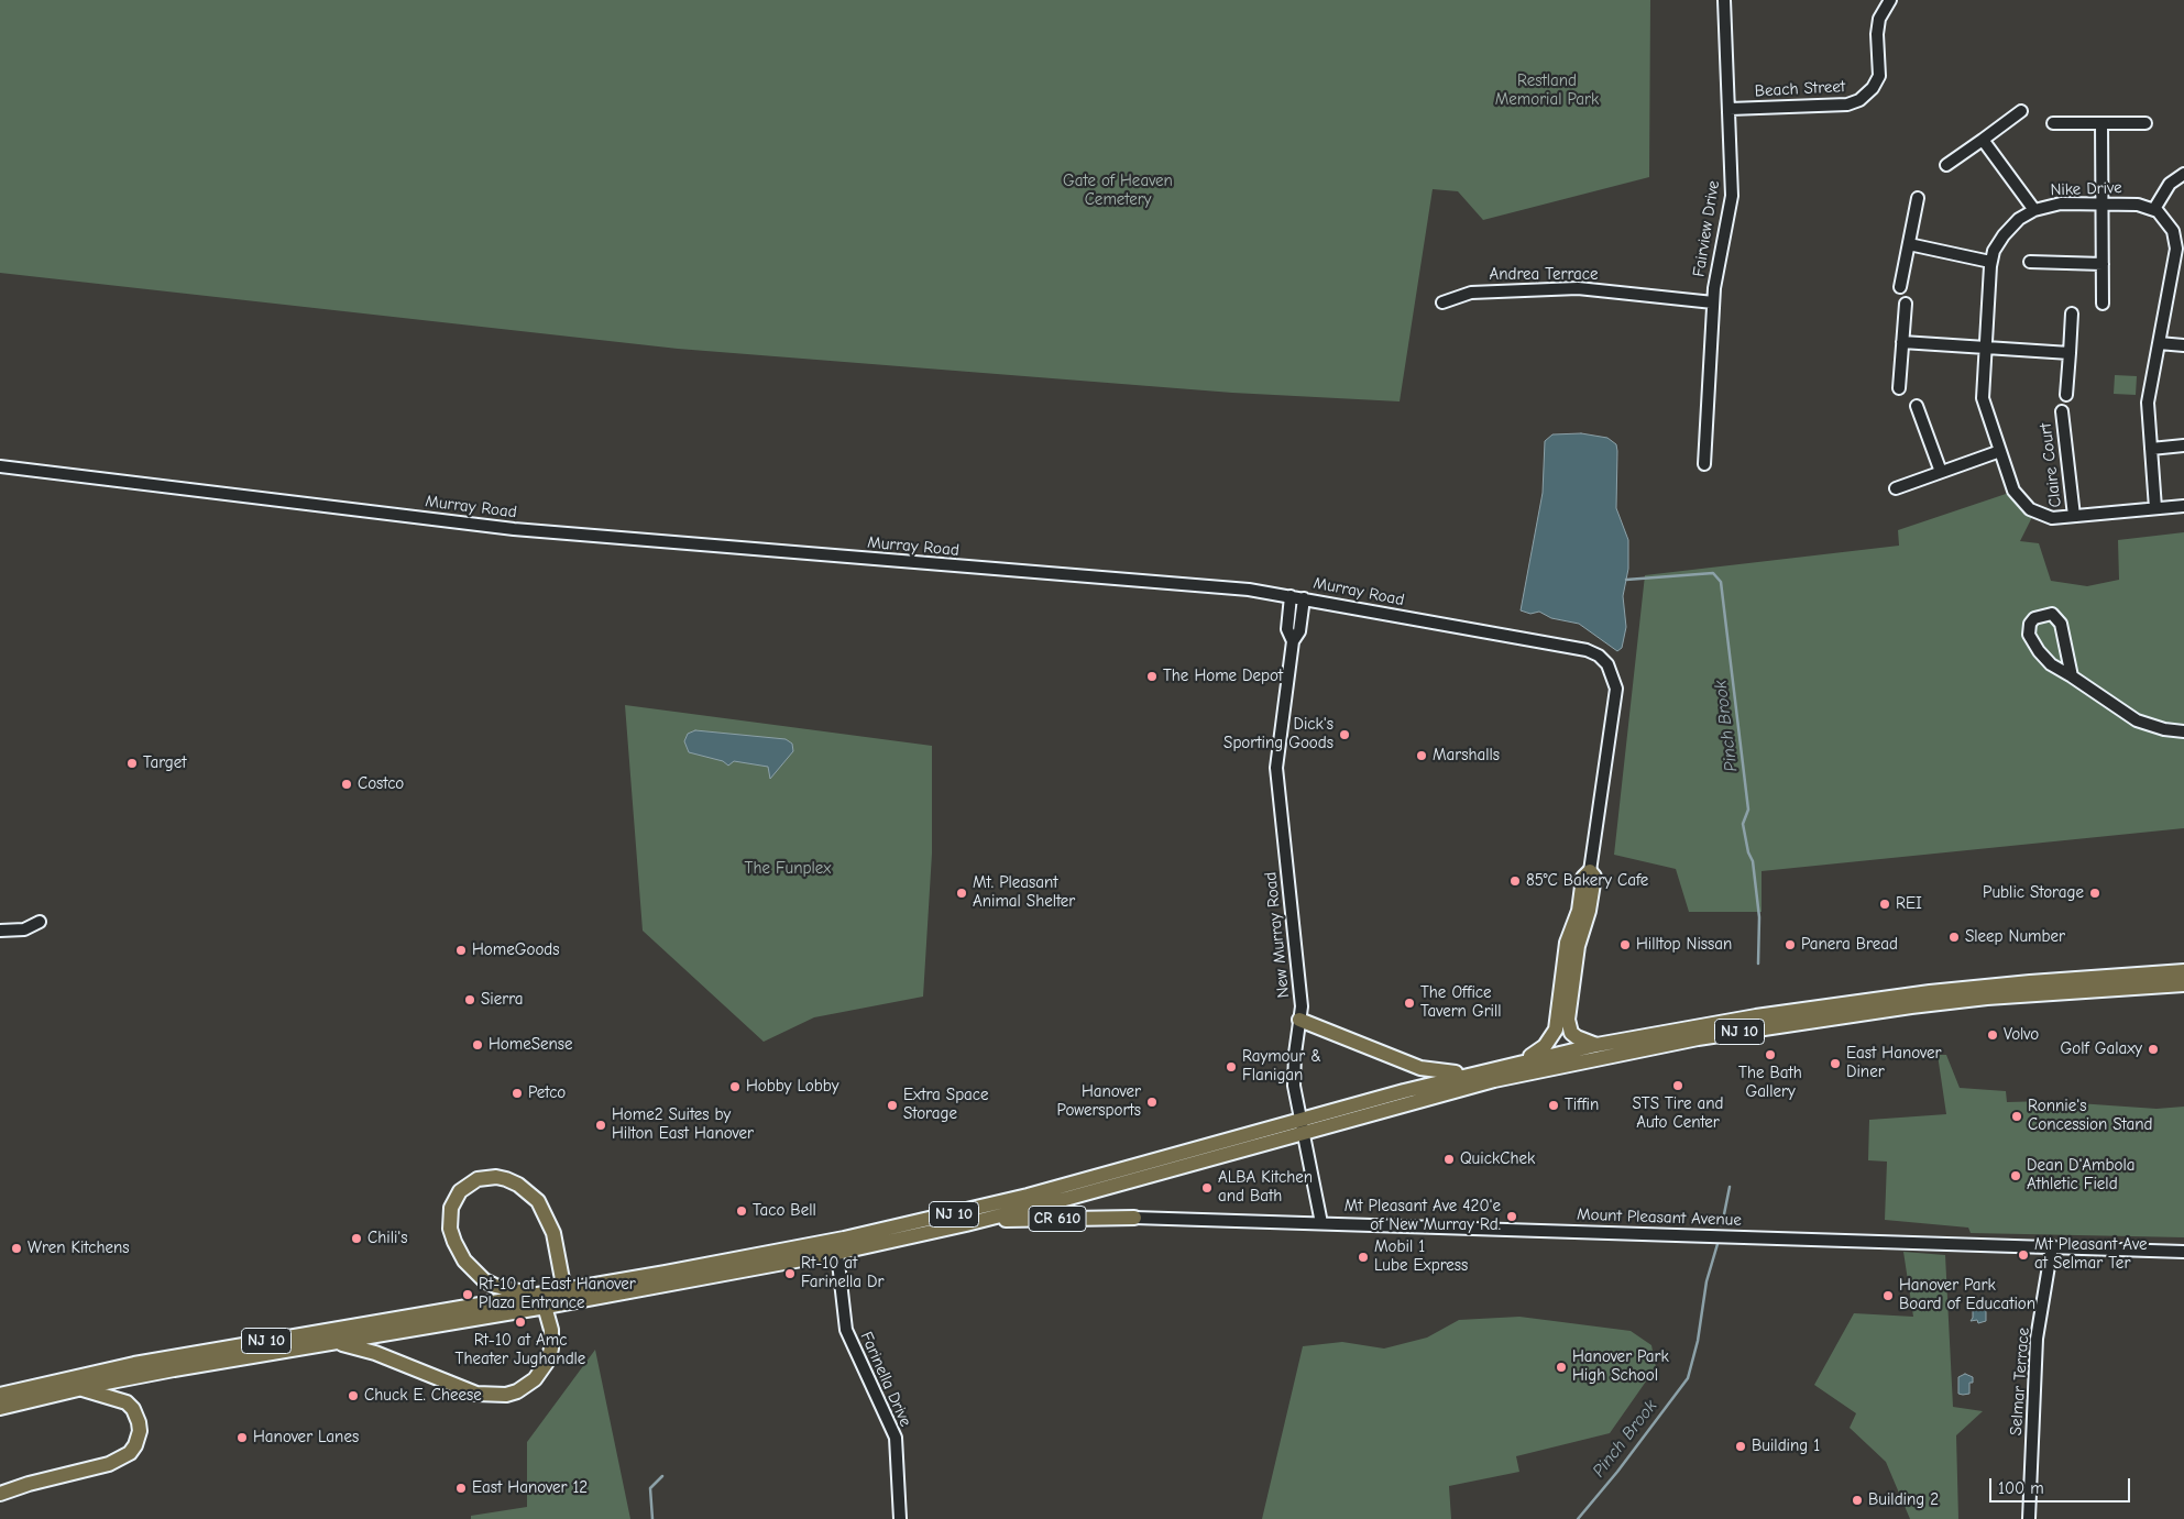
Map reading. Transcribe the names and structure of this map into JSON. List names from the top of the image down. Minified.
{"streets":{"main road":["NJ 10","CR 610"],"street":["Beach Street","Nike Drive","Fairview Drive","Andrea Terrace","Claire Court","Murray Road","New Murray Road","Mount Pleasant Avenue","Farinella Drive","Selmar Terrace"]},"crossings":[["Beach Street","Fairview Drive"],["Nike Drive","Claire Court"],["Fairview Drive","Andrea Terrace"],["Murray Road","New Murray Road"],["New Murray Road","NJ 10"],["New Murray Road","Mount Pleasant Avenue"],["NJ 10","CR 610"],["NJ 10","Farinella Drive"],["Mount Pleasant Avenue","CR 610"],["Mount Pleasant Avenue","Selmar Terrace"]],"water":["Pinch Brook"],"parks":["Restland Memorial Park","Gate of Heaven Cemetery","The Funplex"],"places":["The Home Depot","Dick's Sporting Goods","Marshalls","Target","Costco","85°C Bakery Cafe","Mt. Pleasant Animal Shelter","Public Storage","REI","Sleep Number","Hilltop Nissan","Panera Bread","HomeGoods","Sierra","The Office Tavern Grill","Volvo","HomeSense","Golf Galaxy","The Bath Gallery","East Hanover Diner","Raymour & Flanigan","STS Tire and Auto Center","Hobby Lobby","Petco","Hanover Powersports","Extra Space Storage","Tiffin","Ronnie's Concession Stand","Home2 Suites by Hilton East Hanover","QuickChek","Dean D'Ambola Athletic Field","ALBA Kitchen and Bath","Taco Bell","Mt Pleasant Ave 420'e of New Murray Rd.","Chili's","Wren Kitchens","Mt Pleasant Ave at Selmar Ter","Mobil 1 Lube Express","Rt-10 at Farinella Dr","Rt-10 at East Hanover Plaza Entrance","Hanover Park Board of Education","Rt-10 at Amc Theater Jughandle","Hanover Park High School","Chuck E. Cheese","Hanover Lanes","Building 1","East Hanover 12","Building 2"],"scale_bar":"100 m"}
